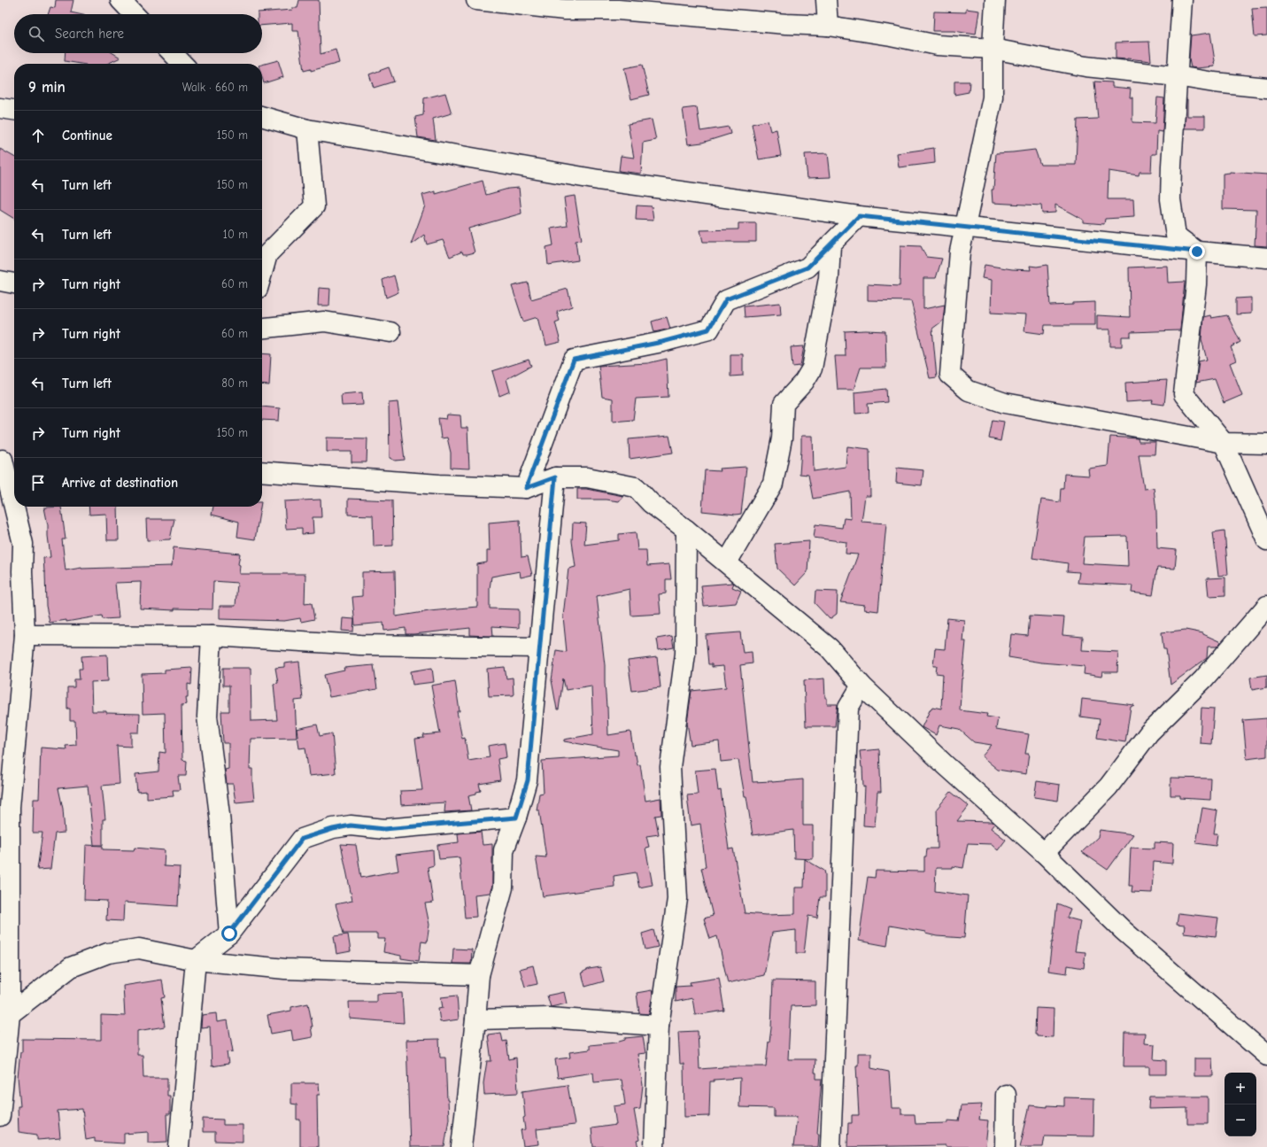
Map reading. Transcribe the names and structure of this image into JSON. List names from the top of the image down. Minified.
{"page":{"search":"Search here","heading":["9 min","Walk · 660 m"],"list":[["Continue","150 m"],["Turn left","150 m"],["Turn left","10 m"],["Turn right","60 m"],["Turn right","60 m"],["Turn left","80 m"],["Turn right","150 m"],"Arrive at destination"],"map_buttons":["+","−"]}}
